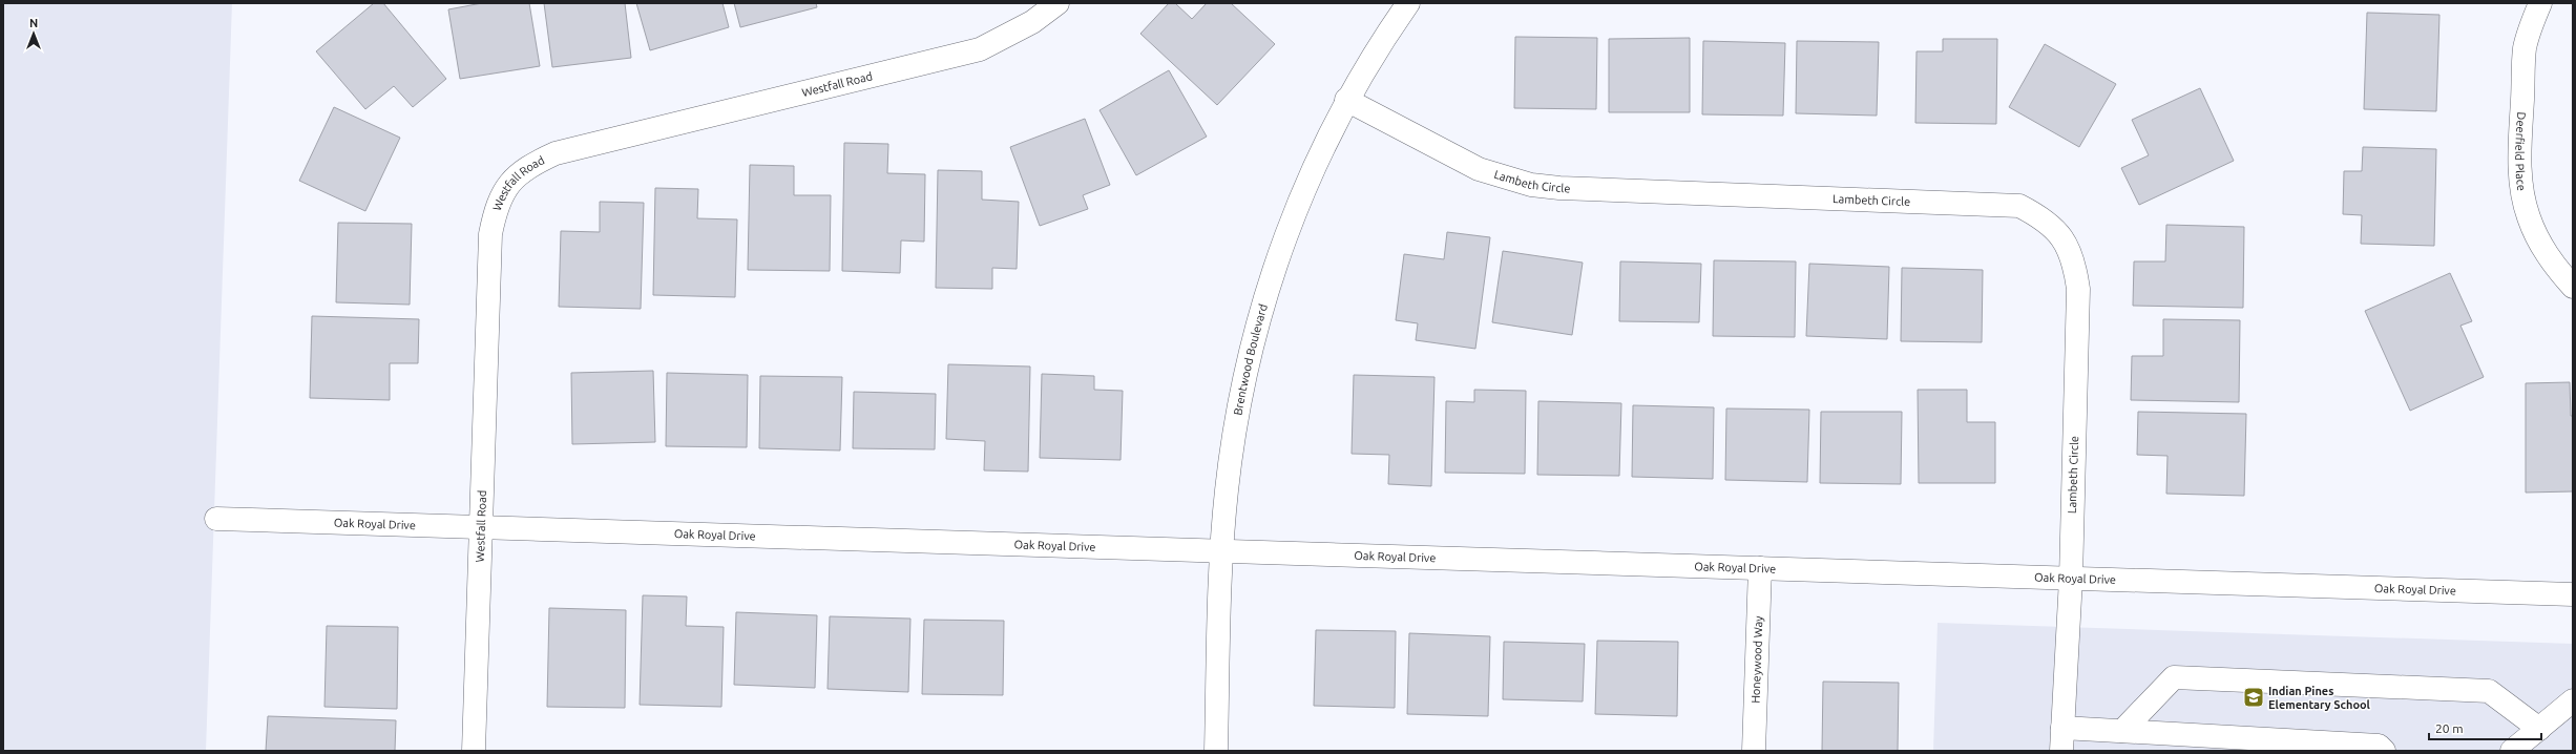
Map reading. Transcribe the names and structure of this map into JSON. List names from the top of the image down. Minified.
{"streets":{"street":["Westfall Road","Deerfield Place","Lambeth Circle","Brentwood Boulevard","Oak Royal Drive","Honeywood Way"]},"crossings":[["Westfall Road","Oak Royal Drive"],["Lambeth Circle","Brentwood Boulevard"],["Lambeth Circle","Oak Royal Drive"],["Brentwood Boulevard","Oak Royal Drive"],["Oak Royal Drive","Honeywood Way"]],"places":{"school or university":["Indian Pines Elementary School"]},"scale_bar":"20 m","north":"top"}
